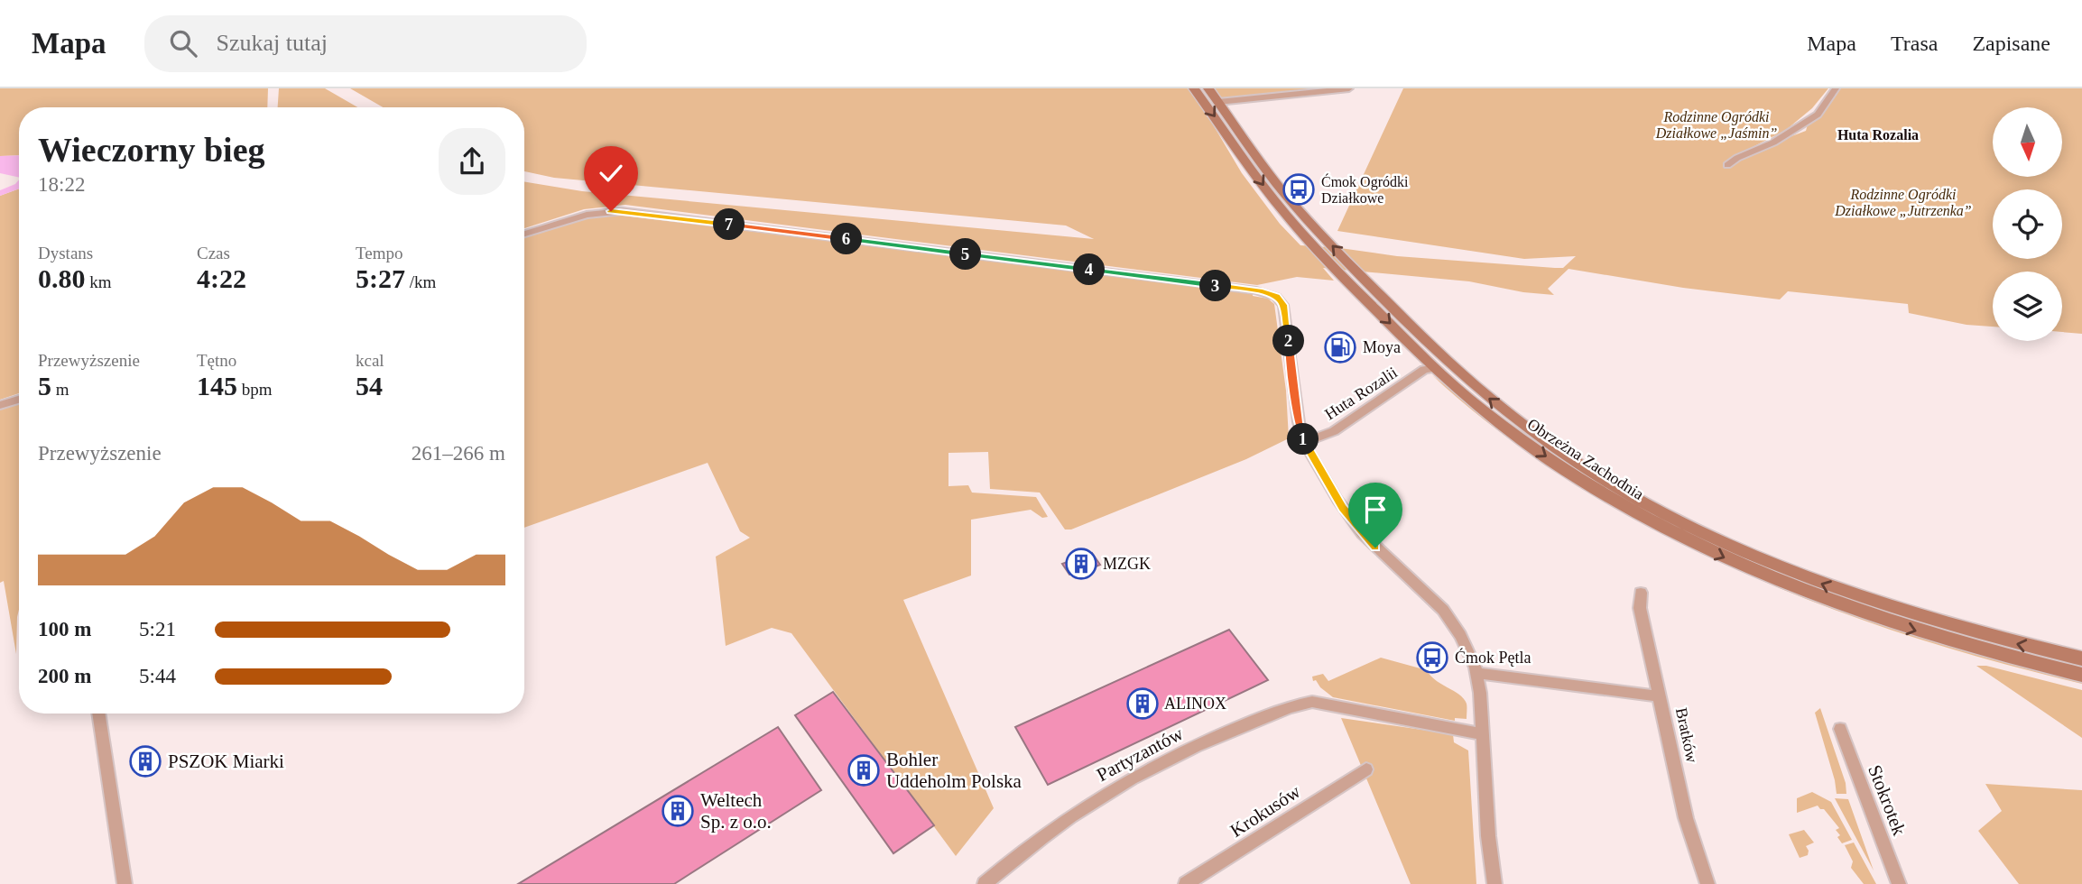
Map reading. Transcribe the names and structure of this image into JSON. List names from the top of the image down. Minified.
{"streets":{"street":["Huta Rozalii","Obrzeżna Zachodnia","Bratków","Partyzantów","Stokrotek","Krokusów"]},"crossings":[["Huta Rozalii","Obrzeżna Zachodnia"]],"districts":["Huta Rozalia"],"parks":["Rodzinne Ogródki Działkowe „Jaśmin”","Rodzinne Ogródki Działkowe „Jutrzenka”"],"places":{"bus stop":["Ćmok Ogródki Działkowe","Ćmok Pętla"],"fuel station":["Moya"],"building":["MZGK","ALINOX","PSZOK Miarki","Bohler Uddeholm Polska","Weltech Sp. z o.o."]},"north":"bottom","page":{"header":"Mapa","search":"Szukaj tutaj","nav":["Mapa","Trasa","Zapisane"],"heading":["Wieczorny bieg","18:22"],"pins":["7","6","5","4","3","2","1"],"stats":[["Dystans","0.80 km"],["Czas","4:22"],["Tempo","5:27 /km"],["Przewyższenie","5 m"],["Tętno","145 bpm"],["kcal","54"]],"chart":["Przewyższenie","261–266 m"],"list":[{"name":"100 m","note":"5:21"},{"name":"200 m","note":"5:44"}]}}
